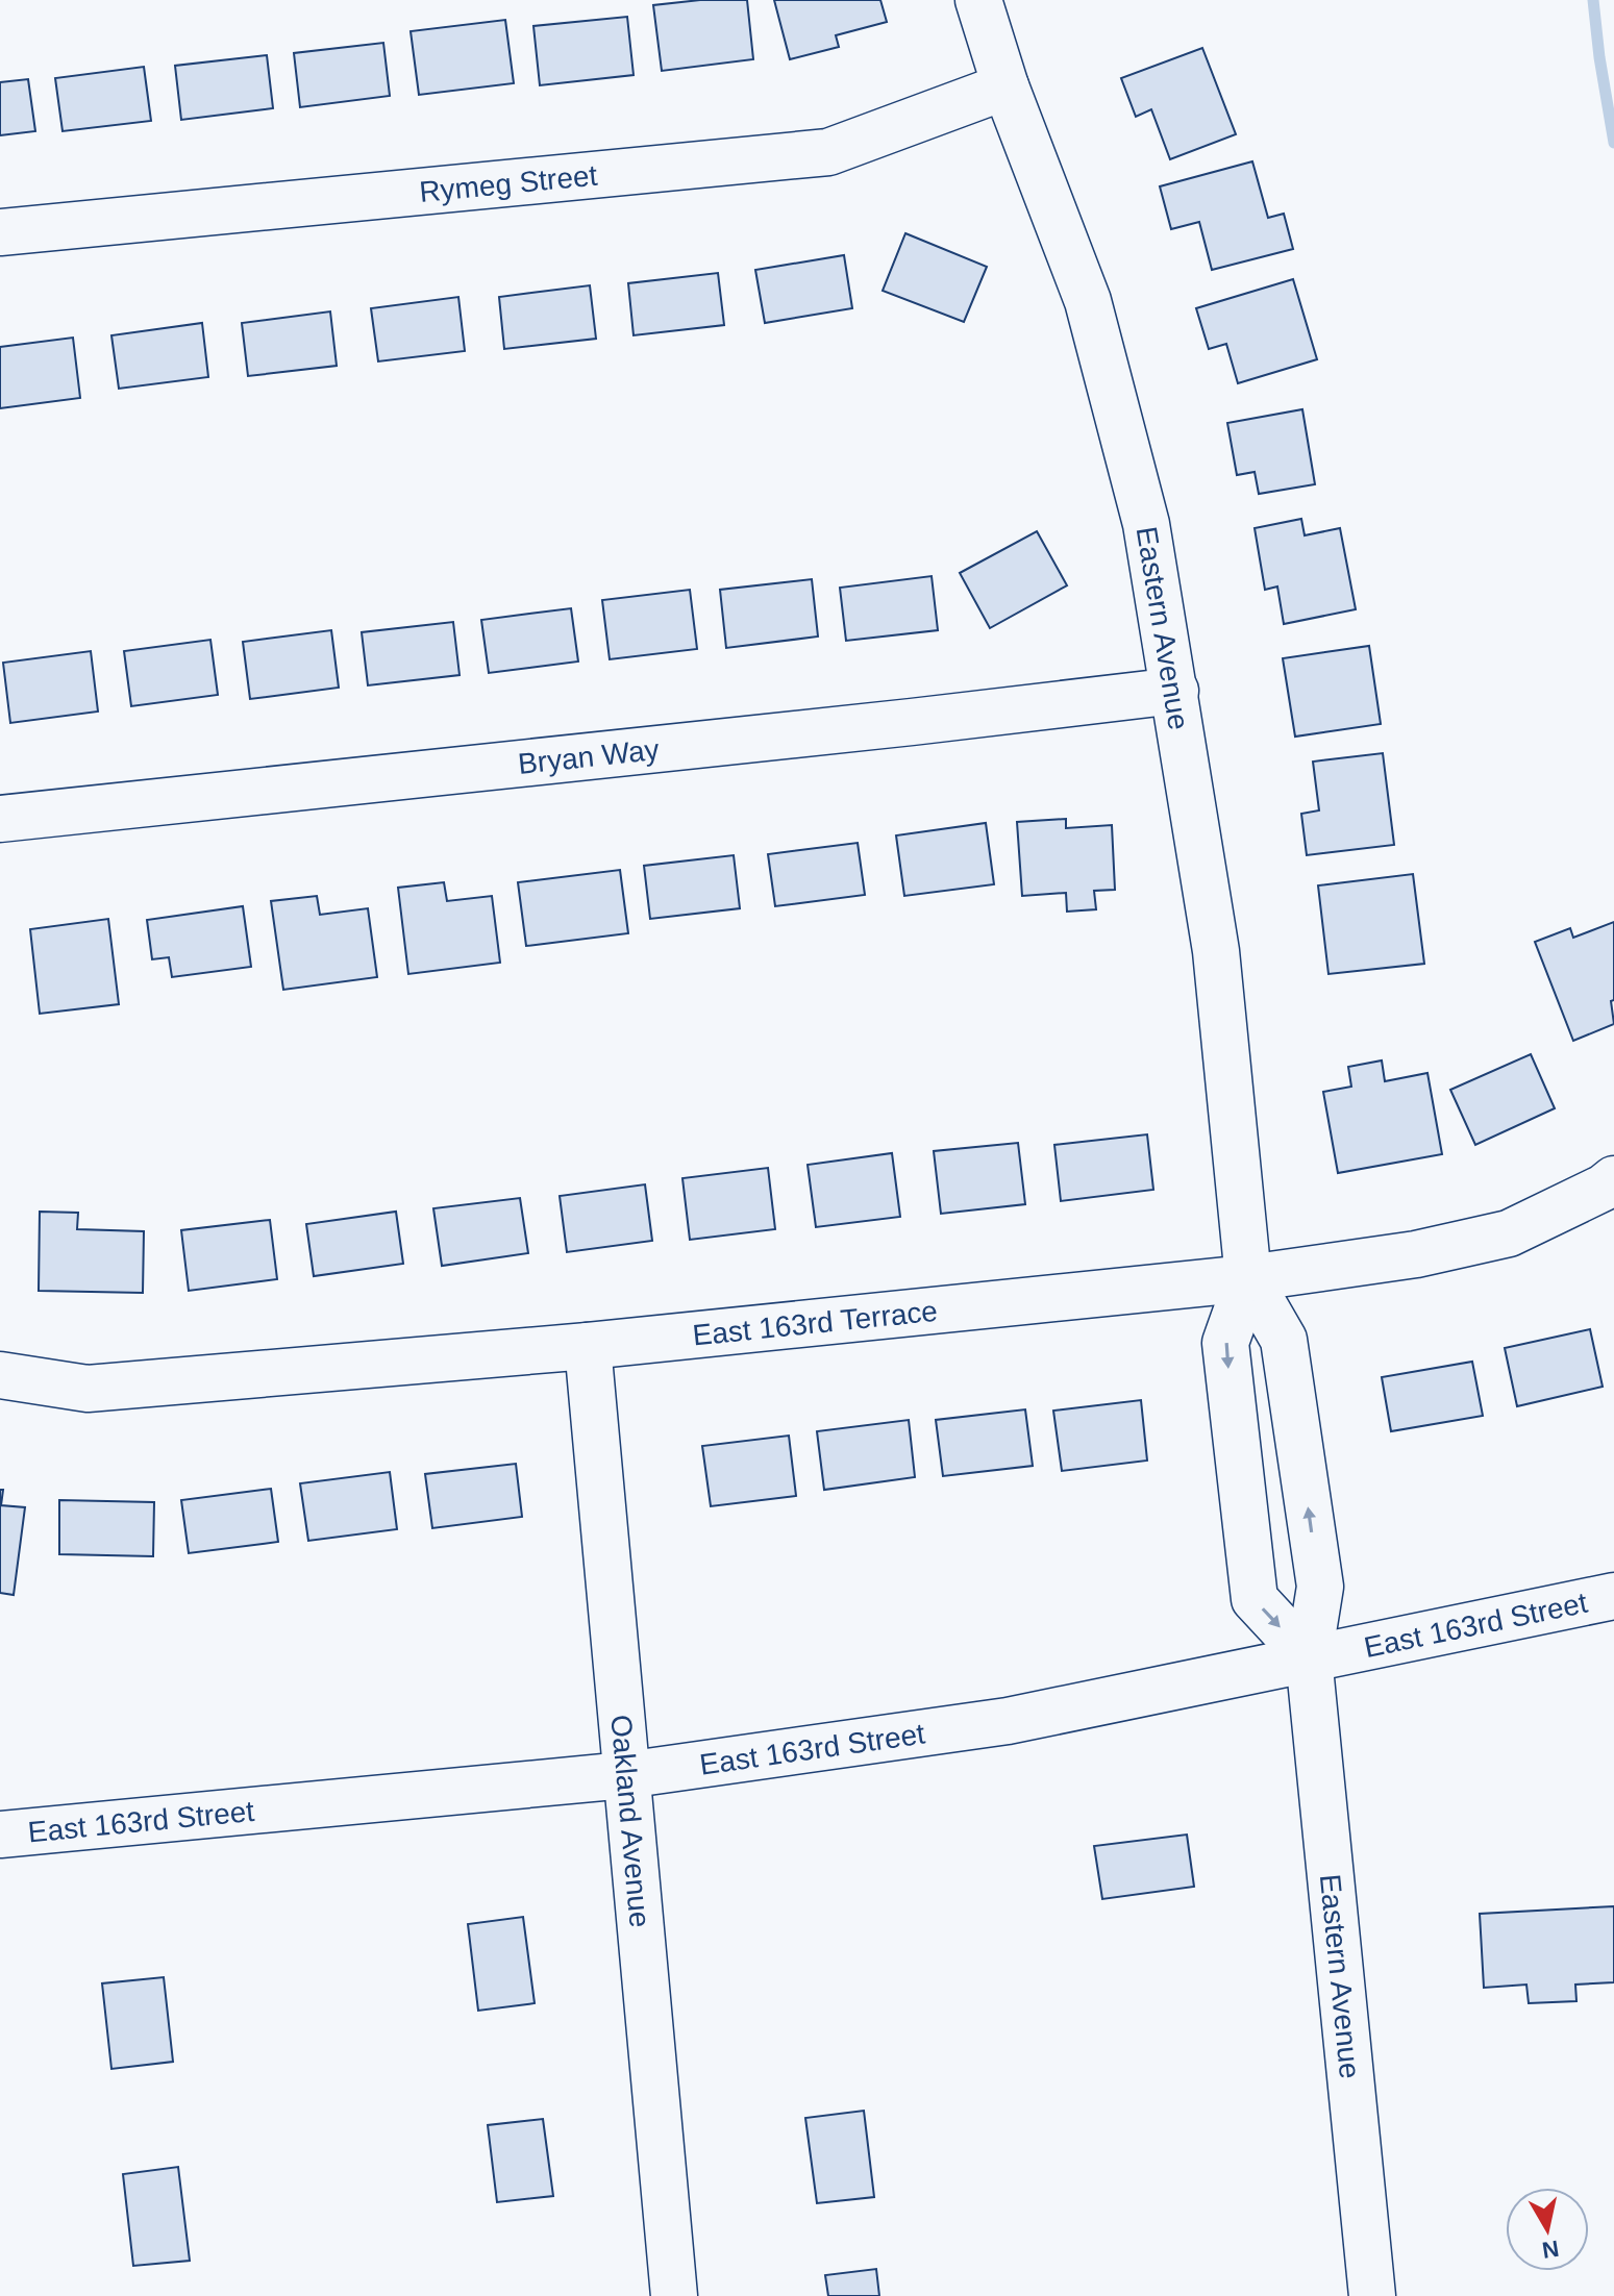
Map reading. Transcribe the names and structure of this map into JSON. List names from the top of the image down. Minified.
{"streets":{"street":["Rymeg Street","Eastern Avenue","Bryan Way","East 163rd Terrace","East 163rd Street","Oakland Avenue"]},"crossings":[["Rymeg Street","Eastern Avenue"],["Eastern Avenue","Bryan Way"],["Eastern Avenue","East 163rd Terrace"],["Eastern Avenue","East 163rd Street"],["East 163rd Terrace","Oakland Avenue"],["East 163rd Street","Oakland Avenue"]],"north":"bottom"}
